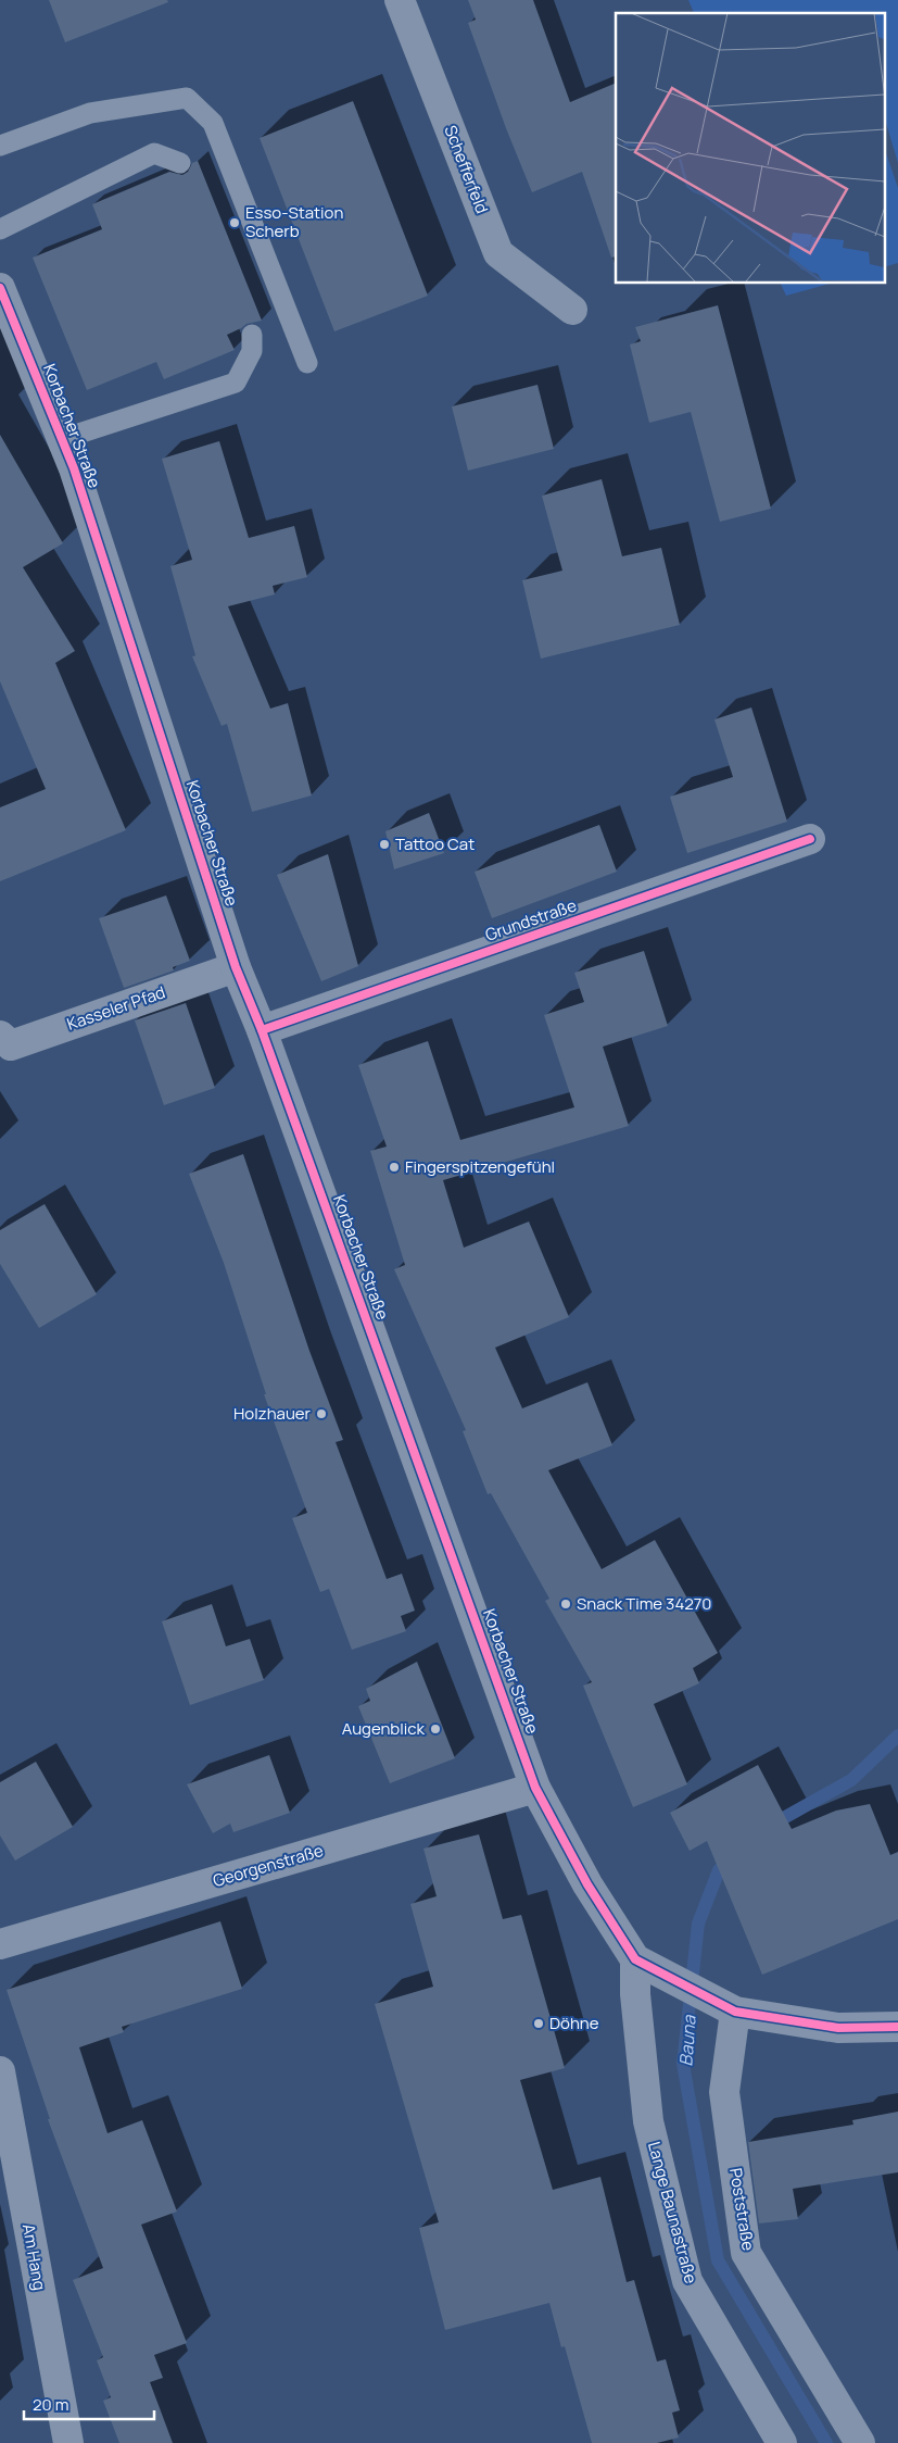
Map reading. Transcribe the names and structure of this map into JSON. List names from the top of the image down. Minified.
{"streets":{"street":["Schefferfeld","Korbacher Straße","Grundstraße","Kasseler Pfad","Georgenstraße","Poststraße","Lange Baunastraße","Am Hang"]},"crossings":[["Korbacher Straße","Grundstraße"],["Korbacher Straße","Kasseler Pfad"],["Korbacher Straße","Georgenstraße"],["Korbacher Straße","Poststraße"],["Korbacher Straße","Lange Baunastraße"]],"water":["Bauna"],"places":["Esso-Station Scherb","Tattoo Cat","Fingerspitzengefühl","Holzhauer","Snack Time 34270","Augenblick","Döhne"],"scale_bar":"20 m"}
